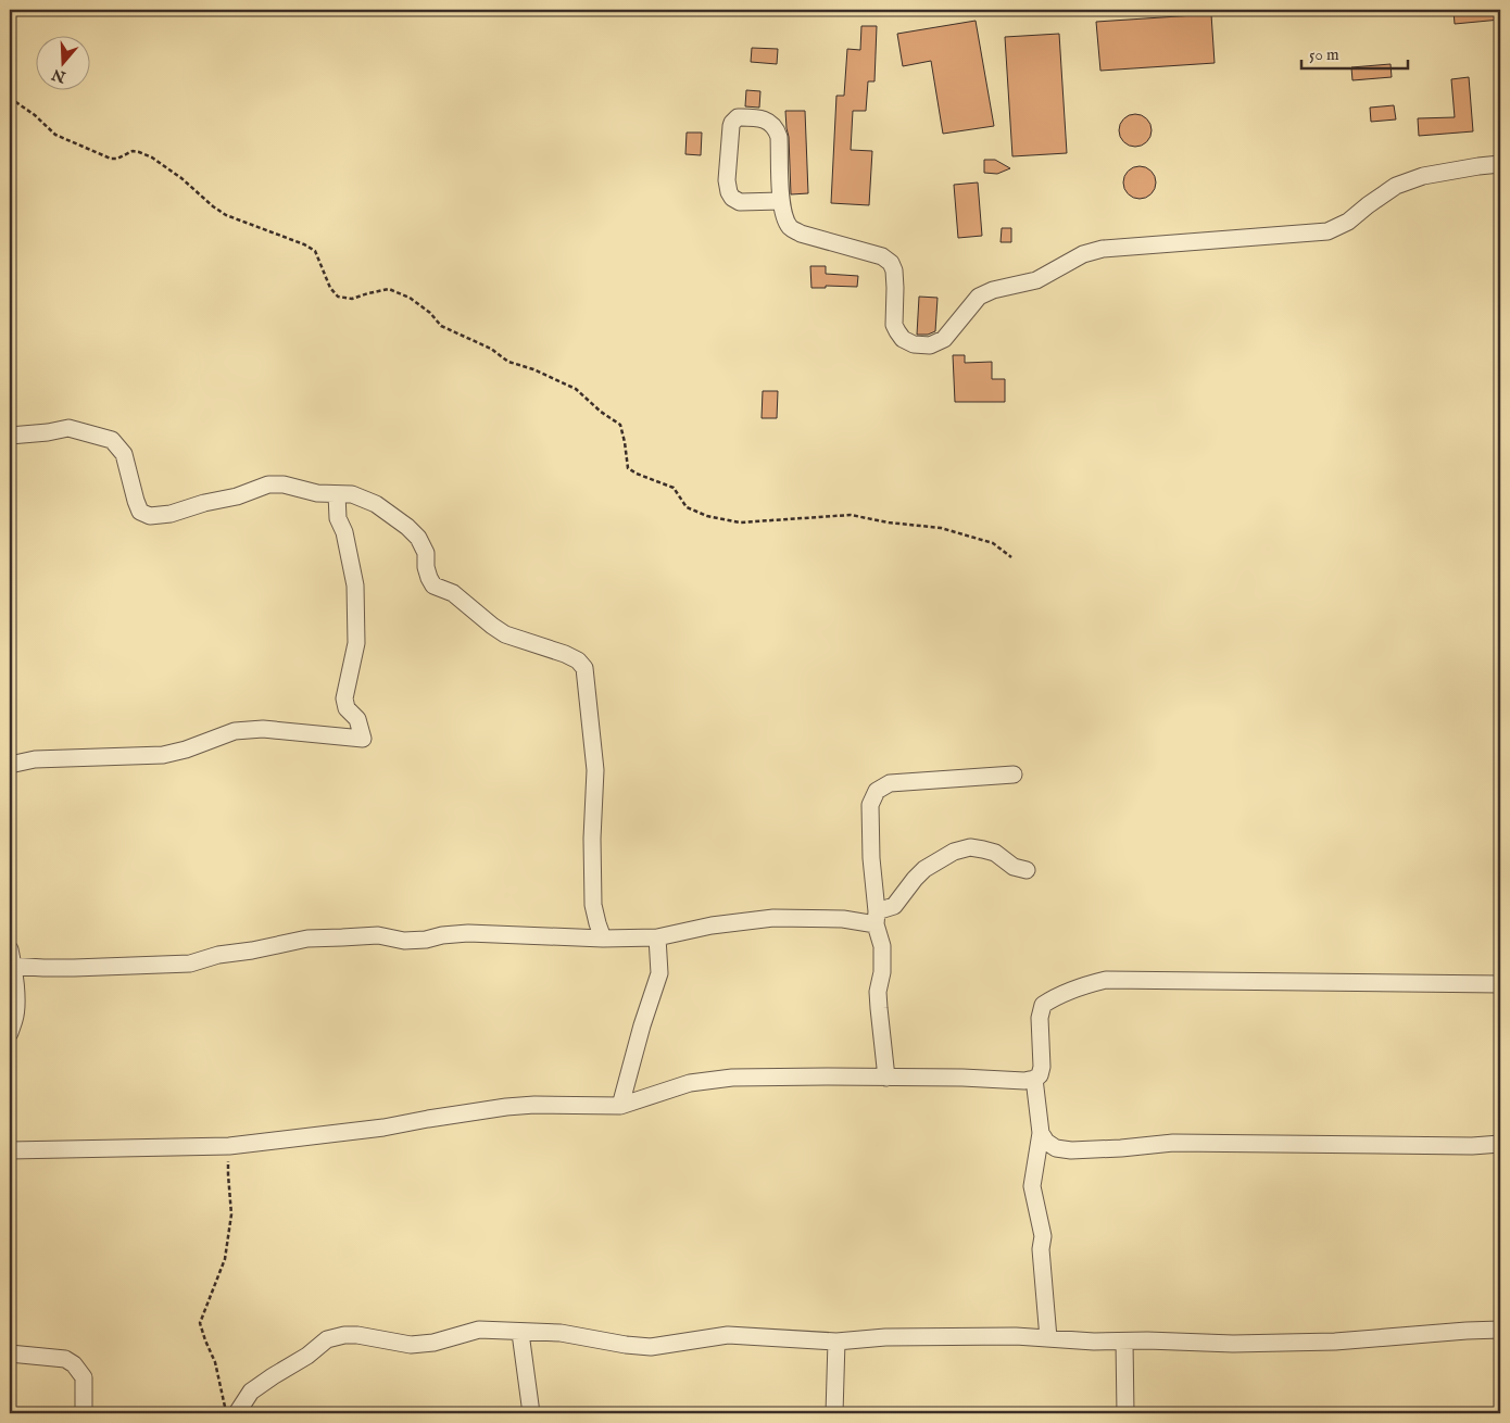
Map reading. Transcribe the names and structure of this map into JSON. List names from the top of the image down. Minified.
{"scale_bar":"50 m","north":"bottom"}
